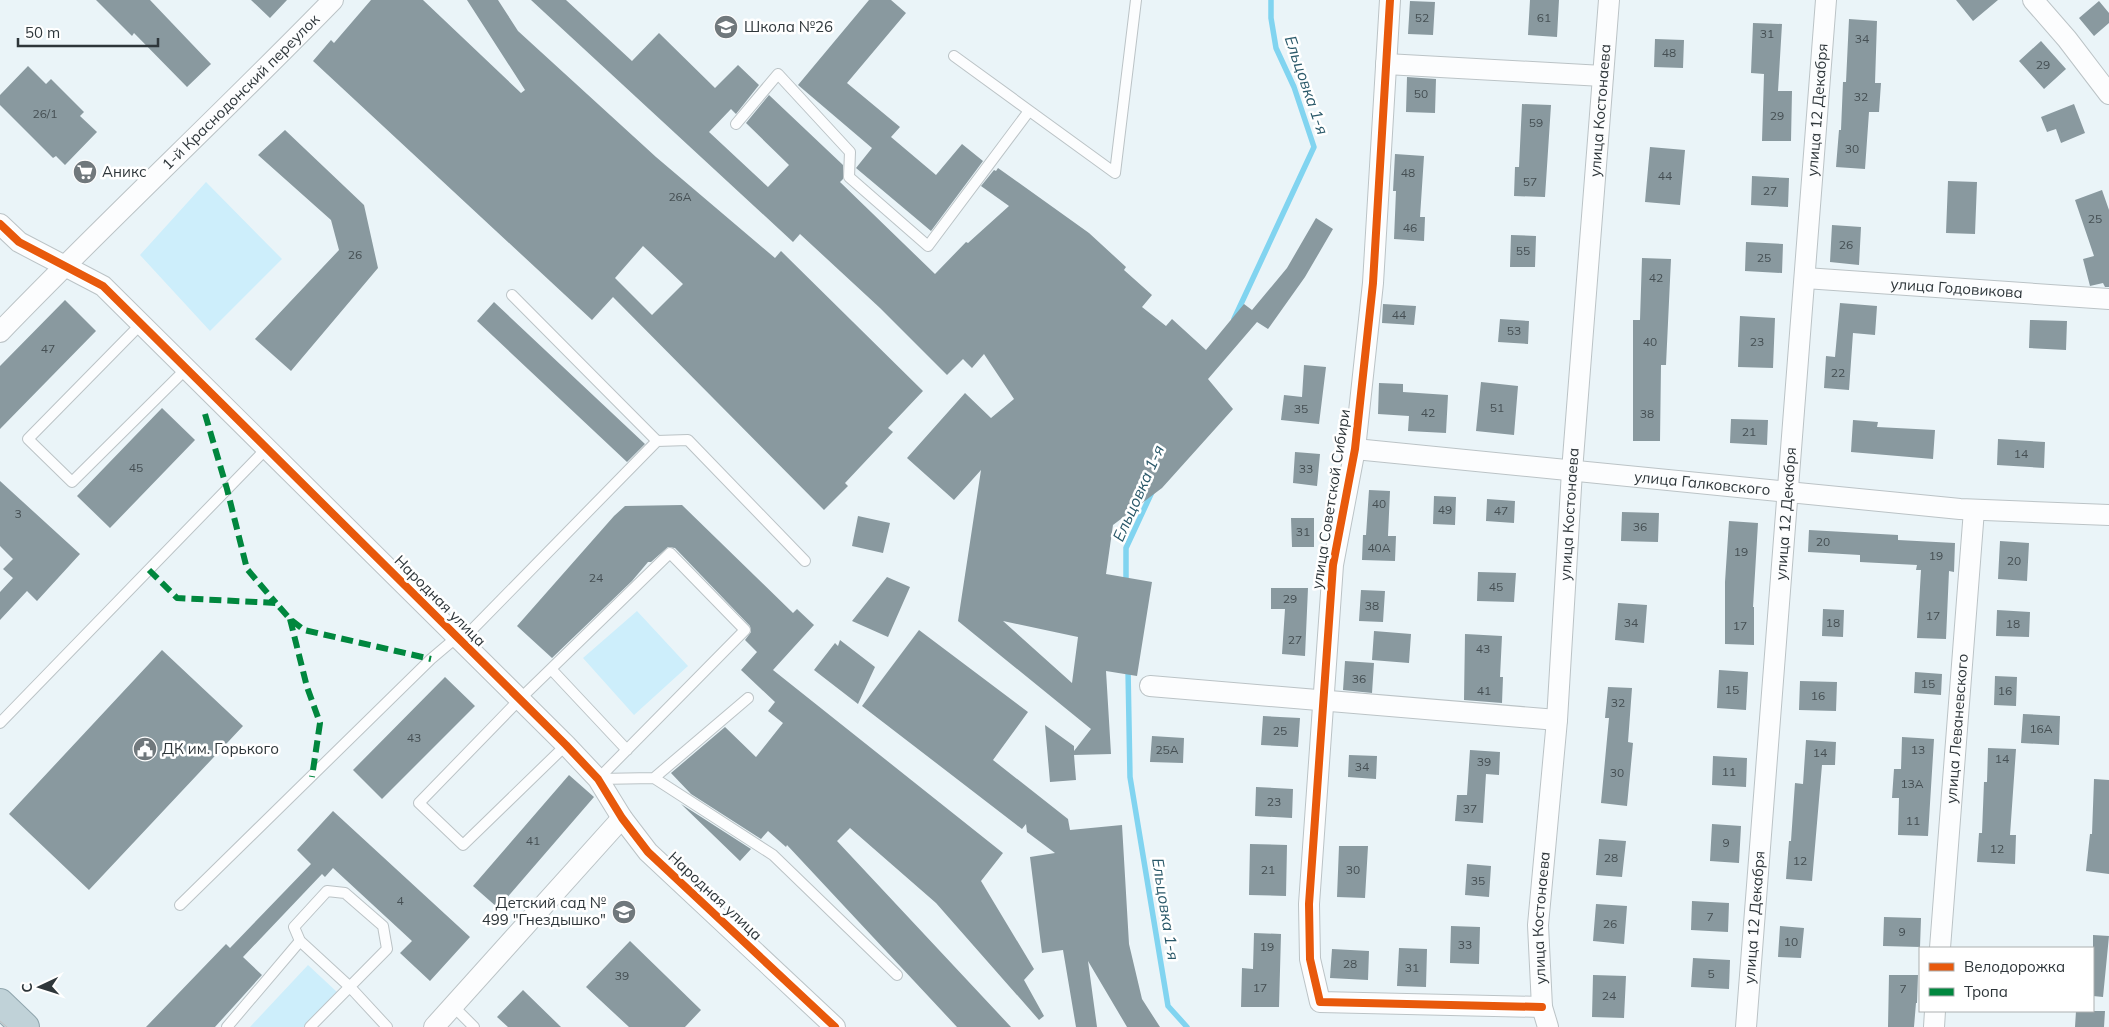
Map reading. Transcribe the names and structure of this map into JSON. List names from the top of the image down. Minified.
{"streets":{"street":["1-й Краснодонский переулок","улица Костонаева","улица 12 Декабря","улица Годовикова","улица Галковского","улица Советской Сибири","Народная улица","улица Леваневского"]},"crossings":[["1-й Краснодонский переулок","Народная улица"],["улица Костонаева","улица Галковского"],["улица Костонаева","улица Советской Сибири"],["улица 12 Декабря","улица Годовикова"],["улица 12 Декабря","улица Галковского"],["улица Галковского","улица Советской Сибири"],["улица Галковского","улица Леваневского"]],"water":["Ельцовка 1-я"],"places":{"school or university":["Школа №26","Детский сад № 499 \"Гнездышко\""],"supermarket":["Аникс"],"public building":["ДК им. Горького"]},"house_numbers":["52","61","31","34","48","29","50","32","26/1","29","59","30","48","44","57","27","26А","25","46","26","55","26","25","42","44","53","40","23","47","22","51","35","42","38","21","14","45","33","40","49","47","3","36","31","20","40А","19","19","20","24","45","29","38","17","34","18","18","17","27","43","36","15","15","41","16","16","32","16А","25","43","25А","13","14","14","39","34","11","30","13А","23","37","11","41","9","12","28","12","21","30","35","4","7","26","9","10","33","19","28","31","5","39","17","7","24"],"legend":["Велодорожка","Тропа"],"scale_bar":"50 m","north":"left"}
